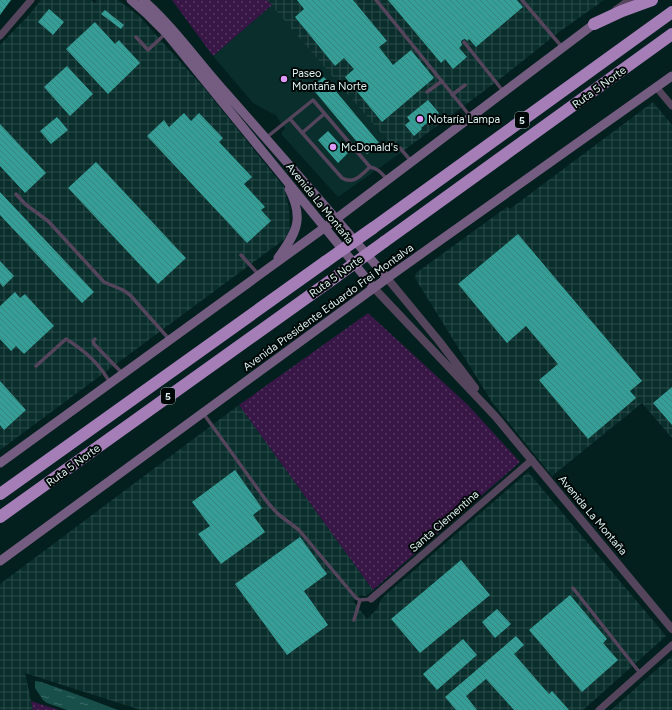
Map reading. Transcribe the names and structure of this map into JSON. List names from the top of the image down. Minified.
{"streets":{"highway":["Ruta 5 Norte","5"],"main road":["Avenida La Montaña","Avenida Presidente Eduardo Frei Montalva"],"street":["Santa Clementina"]},"crossings":[["Avenida La Montaña","Avenida Presidente Eduardo Frei Montalva"],["Avenida La Montaña","Santa Clementina"]],"places":["Paseo Montaña Norte","Notaría Lampa","McDonald's"]}
